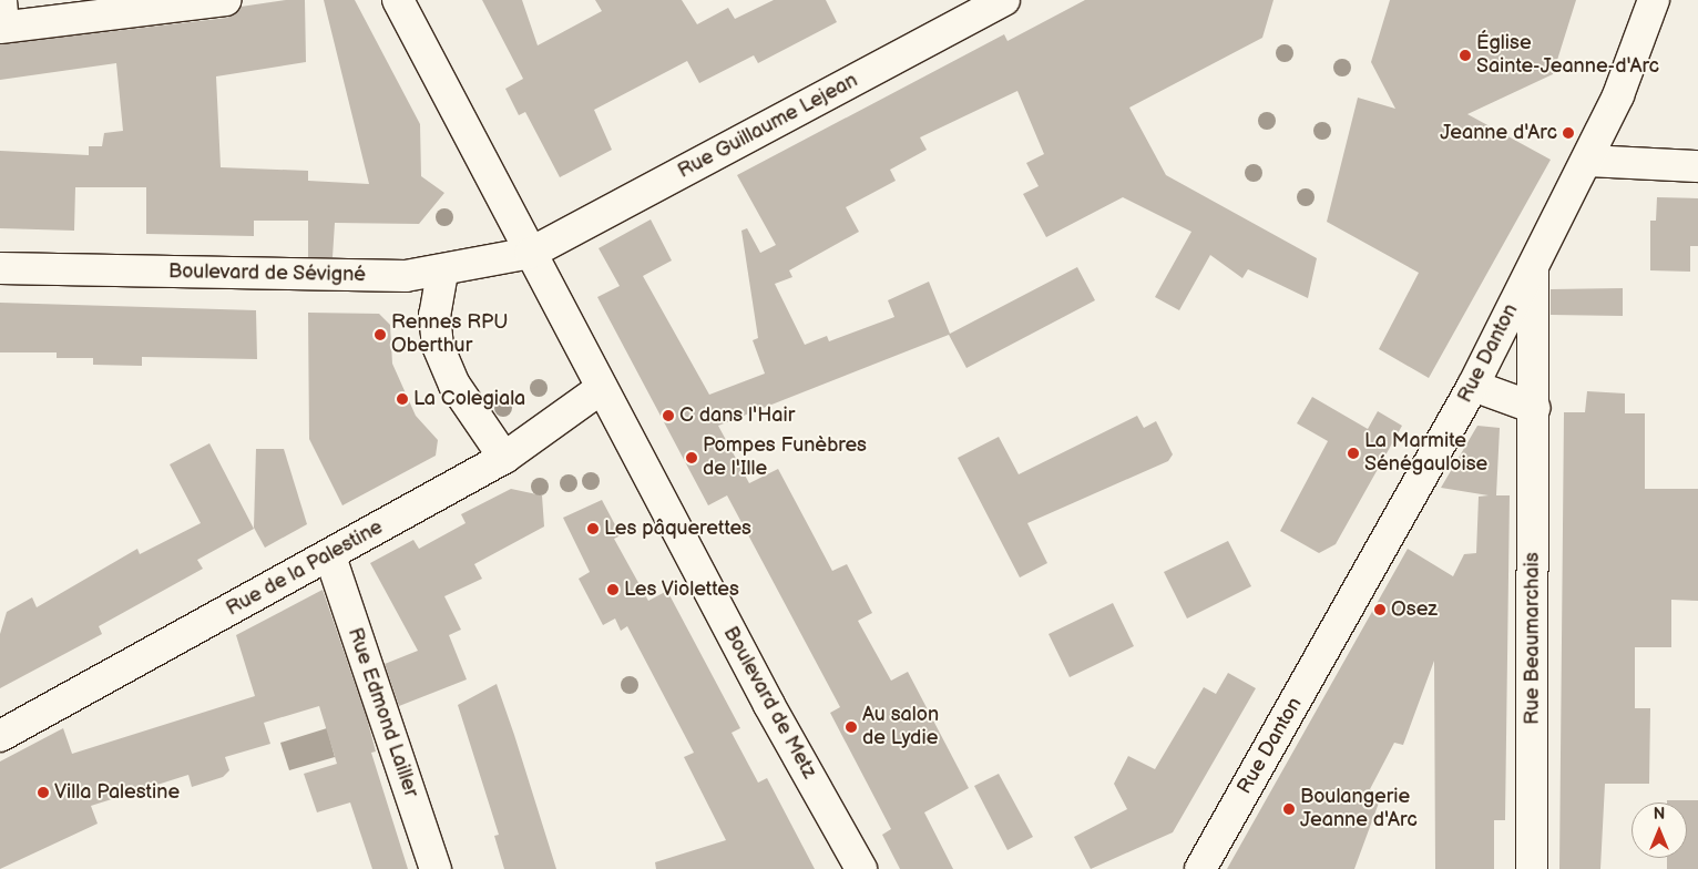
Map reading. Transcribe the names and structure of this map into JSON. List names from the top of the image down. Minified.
{"streets":{"street":["Rue Guillaume Lejean","Boulevard de Sévigné","Rue Danton","Rue de la Palestine","Rue Beaumarchais","Boulevard de Metz","Rue Edmond Lailler"]},"crossings":[["Rue Guillaume Lejean","Boulevard de Sévigné"],["Rue Guillaume Lejean","Boulevard de Metz"],["Boulevard de Sévigné","Boulevard de Metz"],["Rue Danton","Rue Beaumarchais"],["Rue de la Palestine","Boulevard de Metz"],["Rue de la Palestine","Rue Edmond Lailler"]],"places":["Église Sainte-Jeanne-d'Arc","Jeanne d'Arc","Rennes RPU Oberthur","La Colegiala","C dans l'Hair","La Marmite Sénégauloise","Pompes Funèbres de l'Ille","Les pâquerettes","Les Violettes","Osez","Au salon de Lydie","Villa Palestine","Boulangerie Jeanne d'Arc"],"north":"top"}
